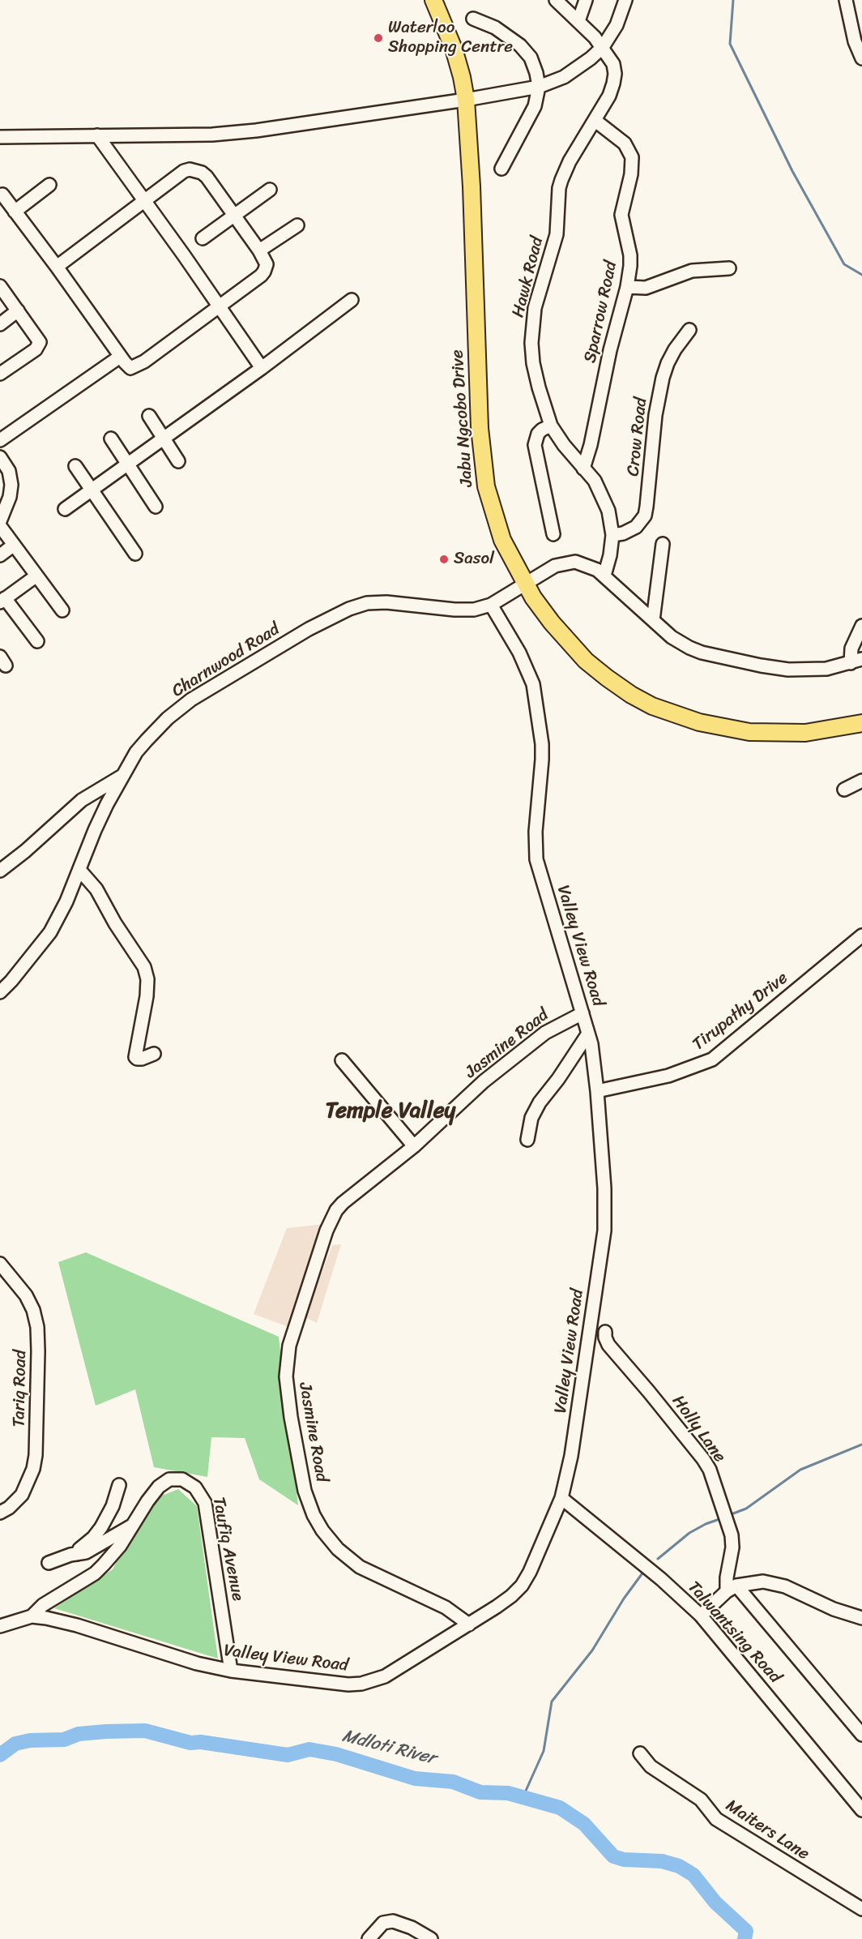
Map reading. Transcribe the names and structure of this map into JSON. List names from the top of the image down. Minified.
{"streets":{"main road":["Jabu Ngcobo Drive"],"street":["Hawk Road","Sparrow Road","Crow Road","Charnwood Road","Valley View Road","Tirupathy Drive","Jasmine Road","Tariq Road","Holly Lane","Taufiq Avenue","Talwantsing Road","Maiters Lane"]},"crossings":[["Hawk Road","Sparrow Road"],["Hawk Road","Crow Road"],["Hawk Road","Charnwood Road"],["Jabu Ngcobo Drive","Charnwood Road"],["Charnwood Road","Valley View Road"],["Valley View Road","Tirupathy Drive"],["Valley View Road","Jasmine Road"],["Valley View Road","Taufiq Avenue"],["Valley View Road","Talwantsing Road"]],"districts":["Temple Valley"],"water":["Mdloti River"],"places":["Waterloo Shopping Centre","Sasol"]}
